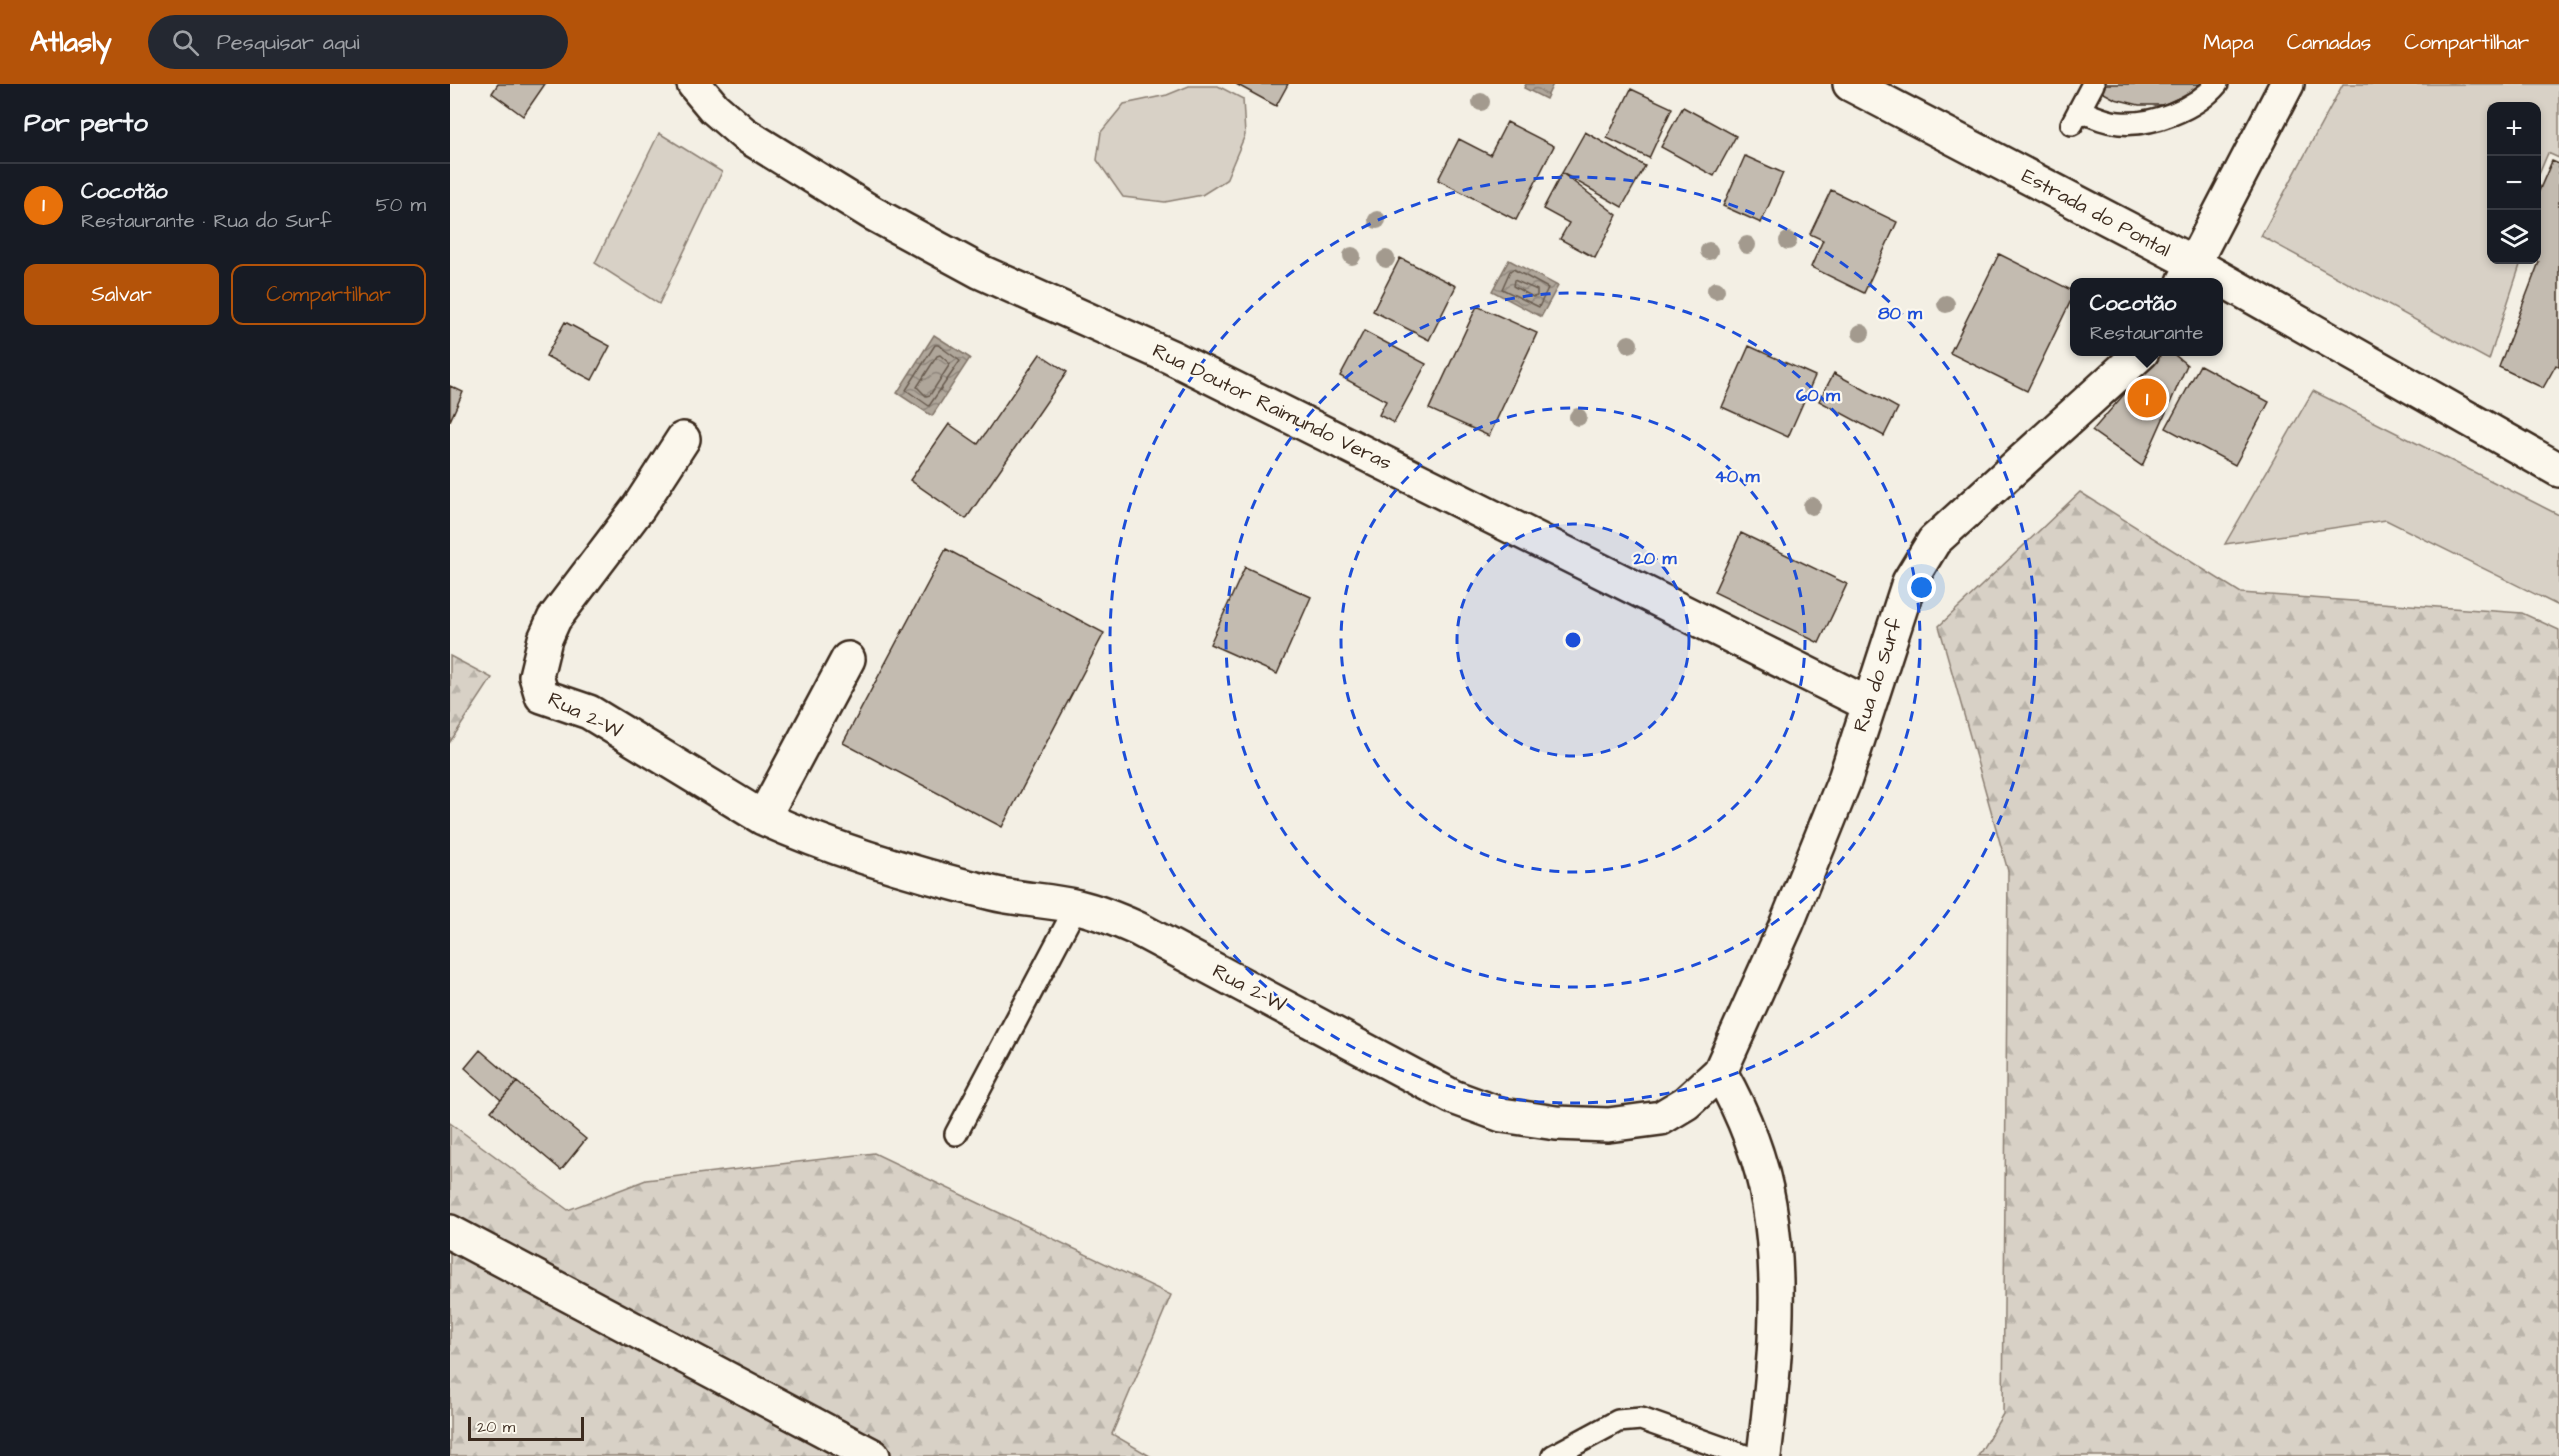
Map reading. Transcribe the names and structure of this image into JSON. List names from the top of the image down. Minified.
{"streets":{"street":["Estrada do Pontal","Rua Doutor Raimundo Veras","Rua do Surf","Rua 2-W"]},"crossings":[["Rua Doutor Raimundo Veras","Rua do Surf"],["Rua do Surf","Rua 2-W"]],"scale_bar":"20 m","page":{"header":"Atlasly","search":"Pesquisar aqui","nav":["Mapa","Camadas","Compartilhar"],"heading":"Por perto","map_buttons":["+","−"],"list":[{"mark":"1","name":"Cocotão","note":"Restaurante · Rua do Surf","value":"50 m"}],"buttons":["Salvar","Compartilhar"],"popup":["Cocotão","Restaurante"],"pins":"1","scale":"20 m"},"rings":["80 m","60 m","40 m","20 m"]}
